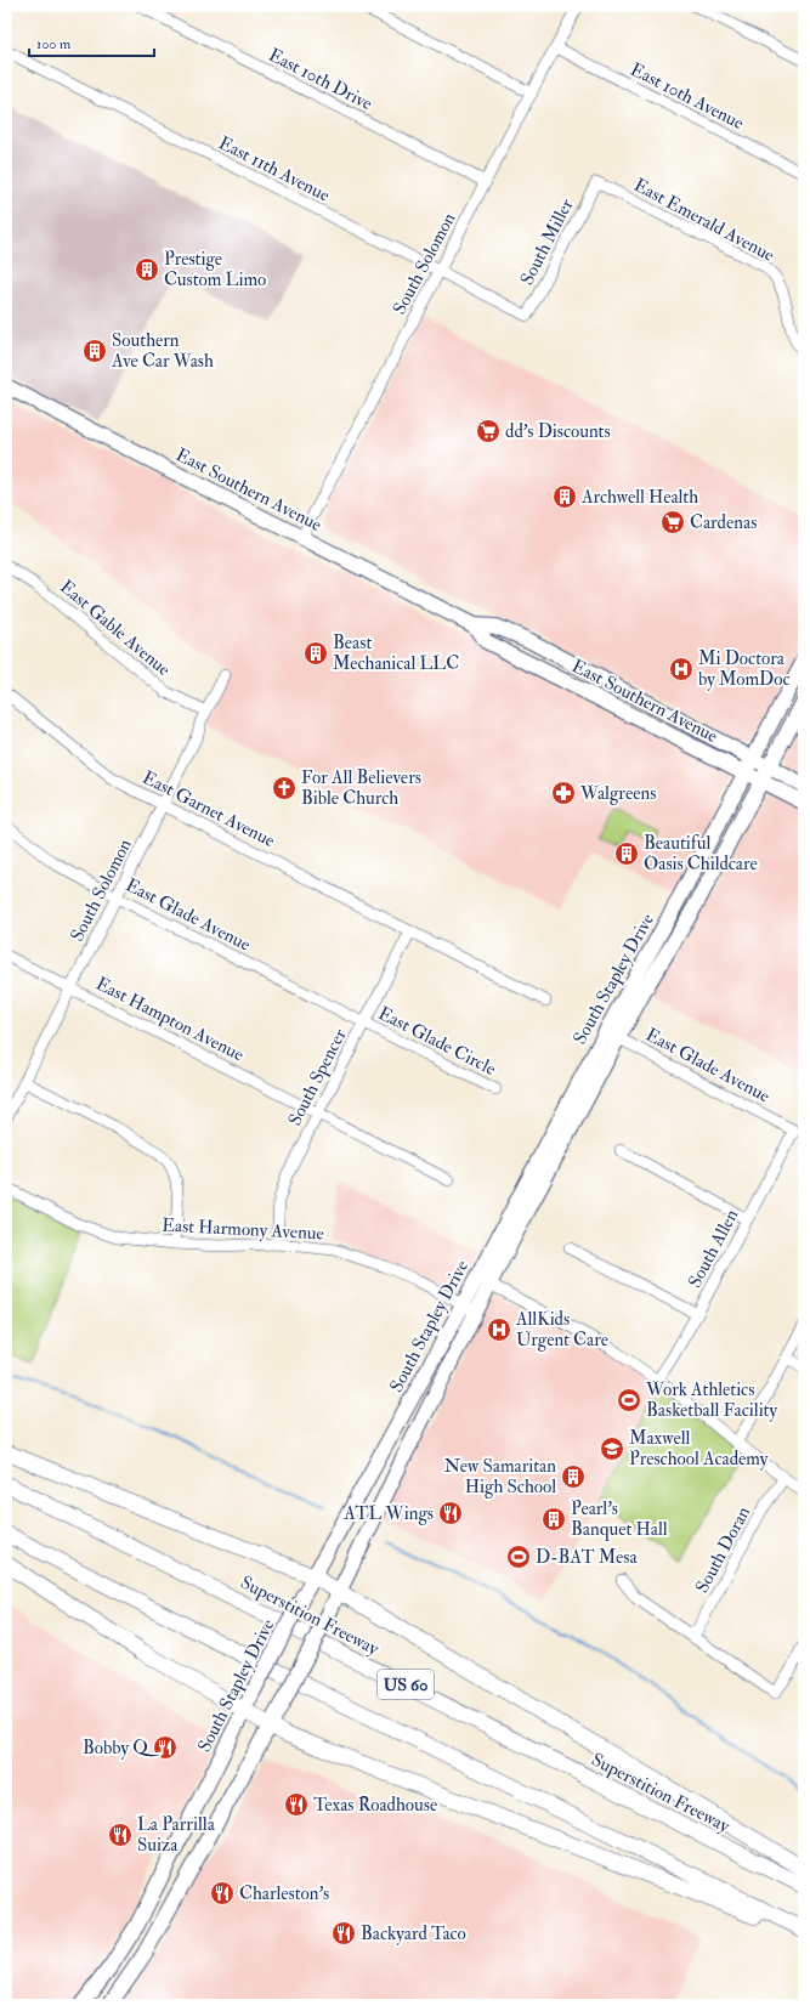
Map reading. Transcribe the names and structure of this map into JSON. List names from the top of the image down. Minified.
{"streets":{"highway":["Superstition Freeway","US 60"],"main road":["East Southern Avenue","South Stapley Drive"],"street":["East 10th Drive","East 10th Avenue","East 11th Avenue","East Emerald Avenue","South Miller","South Solomon","East Gable Avenue","East Garnet Avenue","East Glade Avenue","East Hampton Avenue","East Glade Circle","South Spencer","East Harmony Avenue","South Allen","South Doran"]},"crossings":[["East 10th Drive","South Solomon"],["East 10th Avenue","South Solomon"],["East 11th Avenue","South Miller"],["East 11th Avenue","South Solomon"],["East Emerald Avenue","South Miller"],["South Solomon","East Southern Avenue"],["South Solomon","East Gable Avenue"],["South Solomon","East Garnet Avenue"],["South Solomon","East Glade Avenue"],["South Solomon","East Hampton Avenue"],["East Southern Avenue","South Stapley Drive"],["East Garnet Avenue","South Spencer"],["East Glade Avenue","South Stapley Drive"],["East Glade Avenue","East Glade Circle"],["East Glade Avenue","South Spencer"],["East Glade Avenue","South Allen"],["South Stapley Drive","East Harmony Avenue"],["East Hampton Avenue","South Spencer"],["East Glade Circle","South Spencer"],["South Spencer","East Harmony Avenue"]],"places":{"building":["Prestige Custom Limo","Southern Ave Car Wash","Archwell Health","Beast Mechanical LLC","Beautiful Oasis Childcare","New Samaritan High School","Pearl's Banquet Hall"],"supermarket":["dd's Discounts","Cardenas"],"hospital":["Mi Doctora by MomDoc","AllKids Urgent Care"],"church":["For All Believers Bible Church"],"pharmacy":["Walgreens"],"sports":["Work Athletics Basketball Facility","D-BAT Mesa"],"school or university":["Maxwell Preschool Academy"],"restaurant":["ATL Wings","Bobby Q","Texas Roadhouse","La Parrilla Suiza","Charleston's","Backyard Taco"]},"scale_bar":"100 m"}
